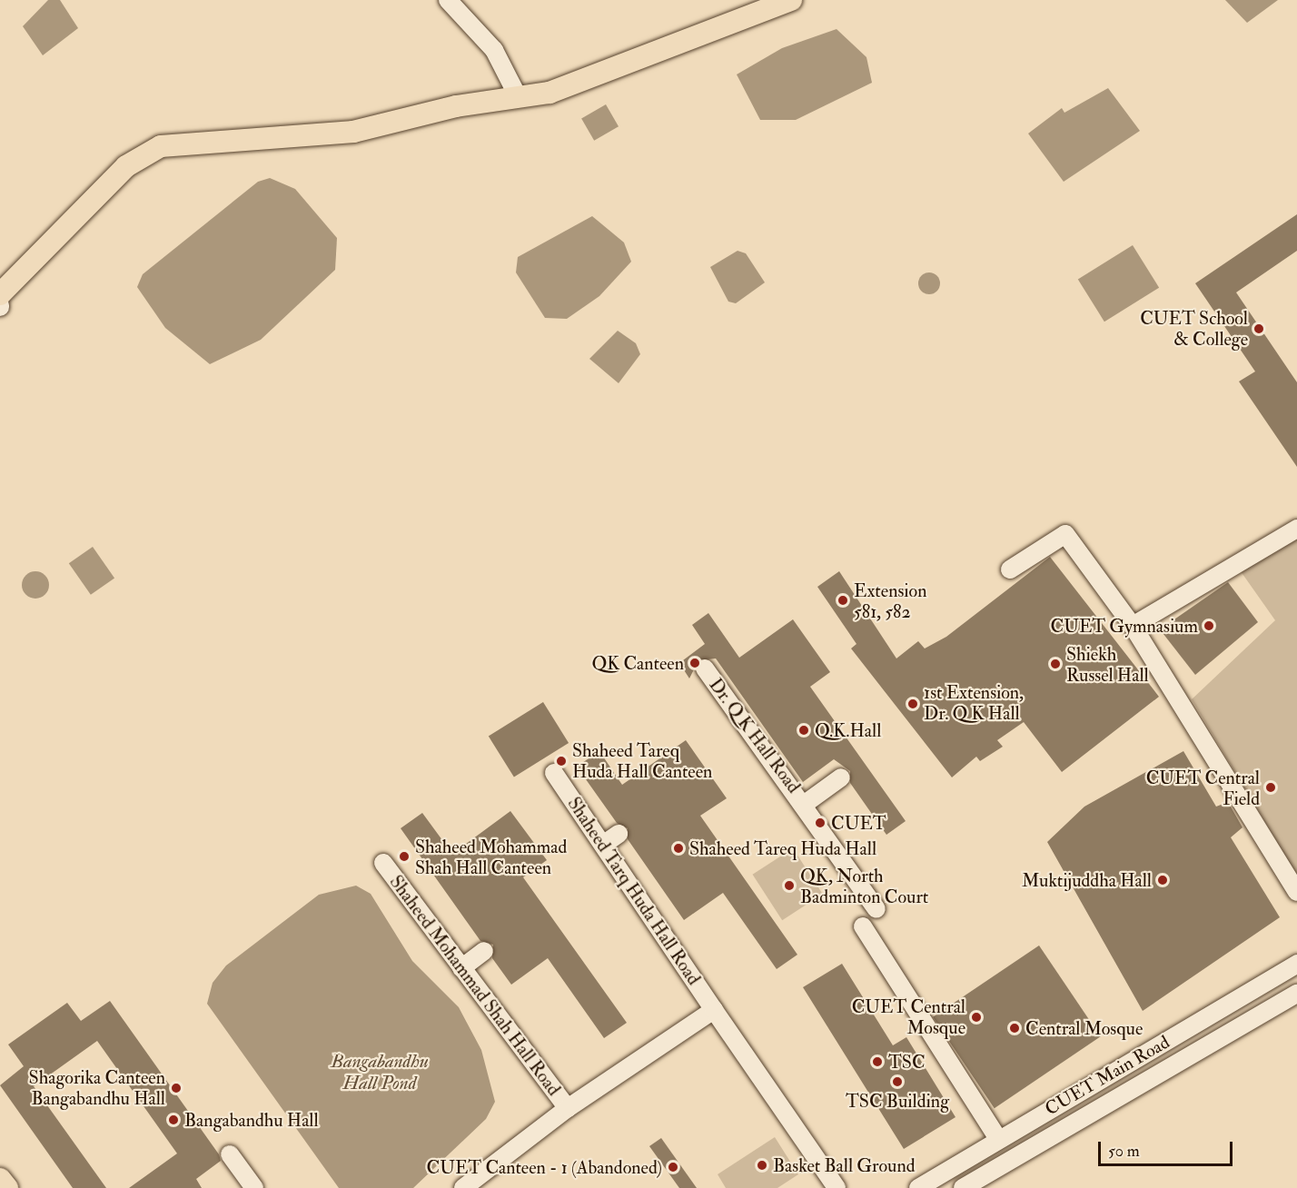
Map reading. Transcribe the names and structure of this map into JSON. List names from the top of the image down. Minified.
{"streets":{"street":["Dr. Q K Hall Road","Shaheed Tarq Huda Hall Road","Shaheed Mohammad Shah Hall Road","CUET Main Road"]},"water":["Bangabandhu Hall Pond"],"places":["CUET School & College","Extension 581, 582","CUET Gymnasium","QK Canteen","Shiekh Russel Hall","1st Extension, Dr. Q K Hall","Q.K.Hall","Shaheed Tareq Huda Hall Canteen","CUET Central Field","CUET","Shaheed Tareq Huda Hall","Shaheed Mohammad Shah Hall Canteen","Muktijuddha Hall","QK, North Badminton Court","CUET Central Mosque","Central Mosque","TSC","TSC Building","Shagorika Canteen Bangabandhu Hall","Bangabandhu Hall","Basket Ball Ground","CUET Canteen - 1 (Abandoned)"],"scale_bar":"50 m"}
